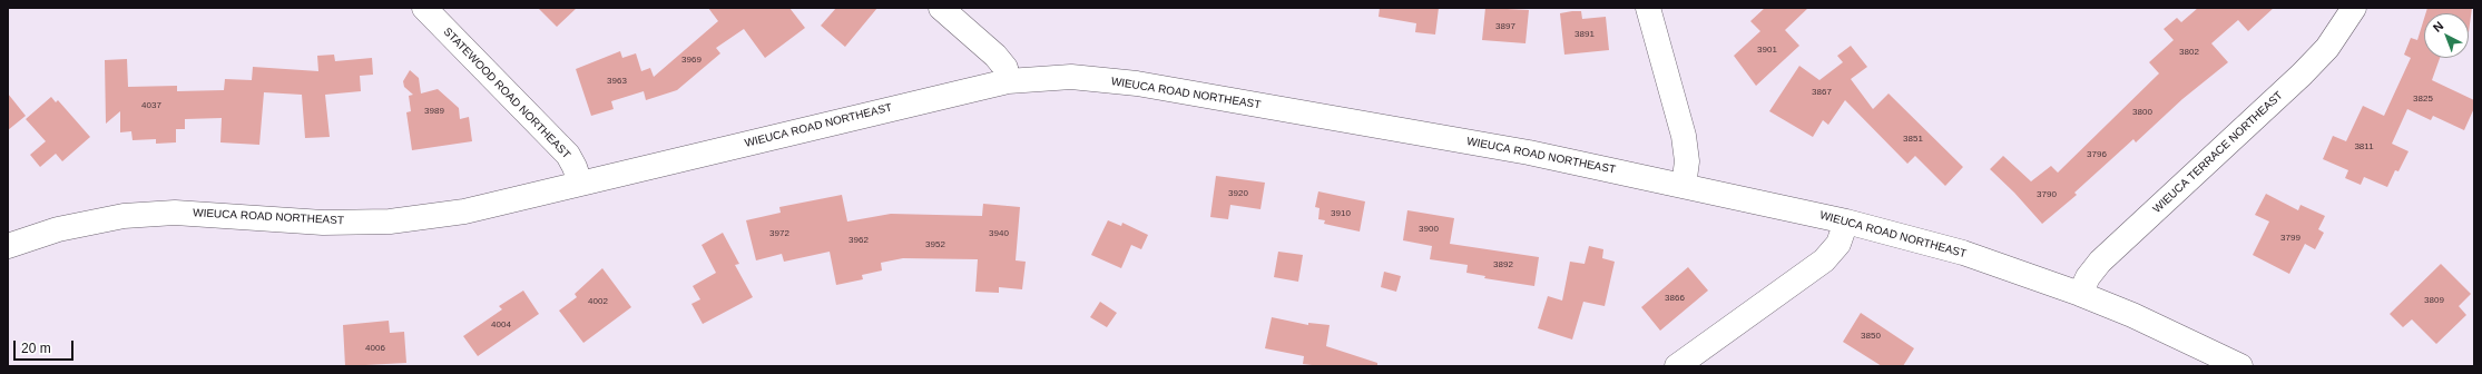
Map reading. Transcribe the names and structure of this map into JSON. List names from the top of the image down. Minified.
{"streets":{"street":["STATEWOOD ROAD NORTHEAST","WIEUCA ROAD NORTHEAST","WIEUCA TERRACE NORTHEAST"]},"crossings":[["STATEWOOD ROAD NORTHEAST","WIEUCA ROAD NORTHEAST"],["WIEUCA ROAD NORTHEAST","WIEUCA TERRACE NORTHEAST"]],"house_numbers":["3897","3891","3901","3802","3969","3963","3867","3825","4037","3989","3800","3851","3811","3796","3920","3790","3910","3900","3972","3940","3799","3962","3952","3892","3866","3809","4002","4004","3850","4006"],"scale_bar":"20 m","north":"top left"}
